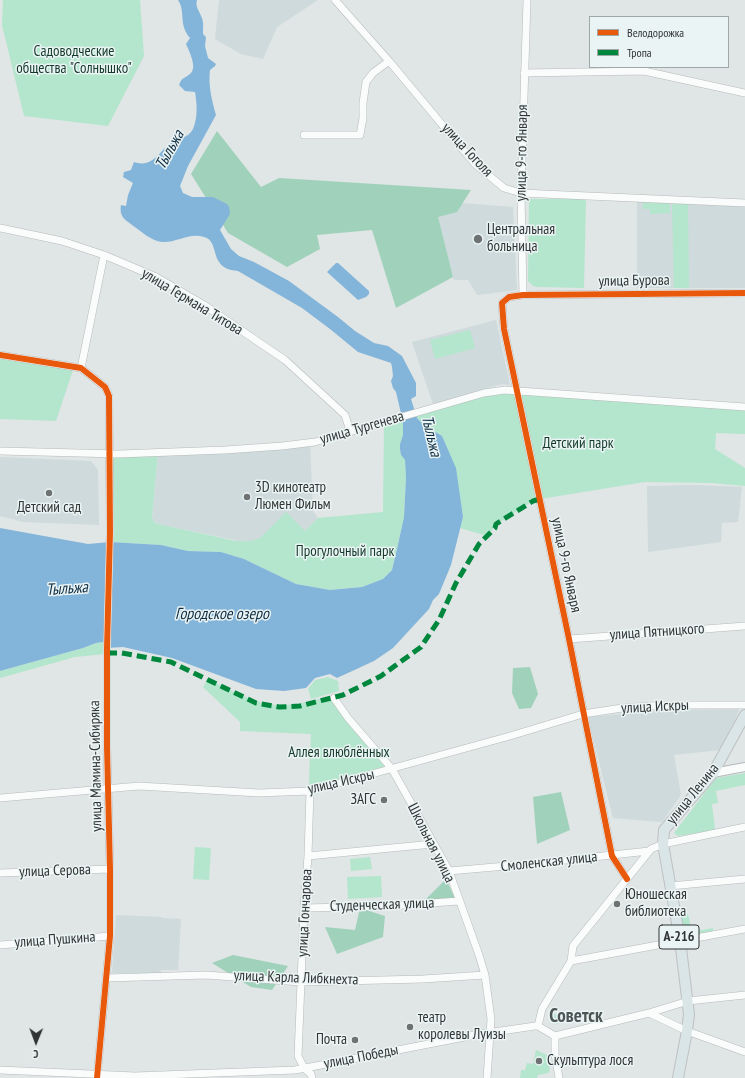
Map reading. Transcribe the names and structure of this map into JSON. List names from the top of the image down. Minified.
{"streets":{"main road":["улица Ленина","А-216"],"street":["улица Гоголя","улица 9-го Января","улица Бурова","улица Германа Титова","улица Тургенева","улица Пятницкого","улица Искры","улица Мамина-Сибиряка","Школьная улица","Смоленская улица","улица Серова","Студенческая улица","улица Гончарова","улица Пушкина","улица Карла Либкнехта","улица Победы"]},"crossings":[["улица Гоголя","улица 9-го Января"],["улица 9-го Января","улица Бурова"],["улица 9-го Января","улица Тургенева"],["улица 9-го Января","улица Пятницкого"],["улица 9-го Января","улица Искры"],["улица 9-го Января","Смоленская улица"],["улица Германа Титова","улица Тургенева"],["улица Тургенева","улица Мамина-Сибиряка"],["улица Искры","улица Мамина-Сибиряка"],["улица Искры","Школьная улица"],["улица Искры","улица Гончарова"],["улица Мамина-Сибиряка","улица Серова"],["улица Мамина-Сибиряка","улица Пушкина"],["улица Мамина-Сибиряка","улица Карла Либкнехта"],["улица Мамина-Сибиряка","улица Победы"],["улица Ленина","Смоленская улица"],["улица Ленина","А-216"],["улица Ленина","улица Победы"],["Школьная улица","Смоленская улица"],["Школьная улица","Студенческая улица"],["Школьная улица","улица Карла Либкнехта"],["Школьная улица","улица Победы"],["Студенческая улица","улица Гончарова"],["улица Гончарова","улица Карла Либкнехта"],["улица Гончарова","улица Победы"]],"districts":["Советск"],"water":["Тыльжа","Городское озеро"],"parks":["Садоводческие общества \"Солнышко\"","Детский парк","Прогулочный парк","Аллея влюблённых"],"places":["Центральная больница","Детский сад","3D кинотеатр Люмен Фильм","ЗАГС","Юношеская библиотека","театр королевы Луизы","Почта","Скульптура лося"],"legend":["Велодорожка","Тропа"],"north":"bottom"}
